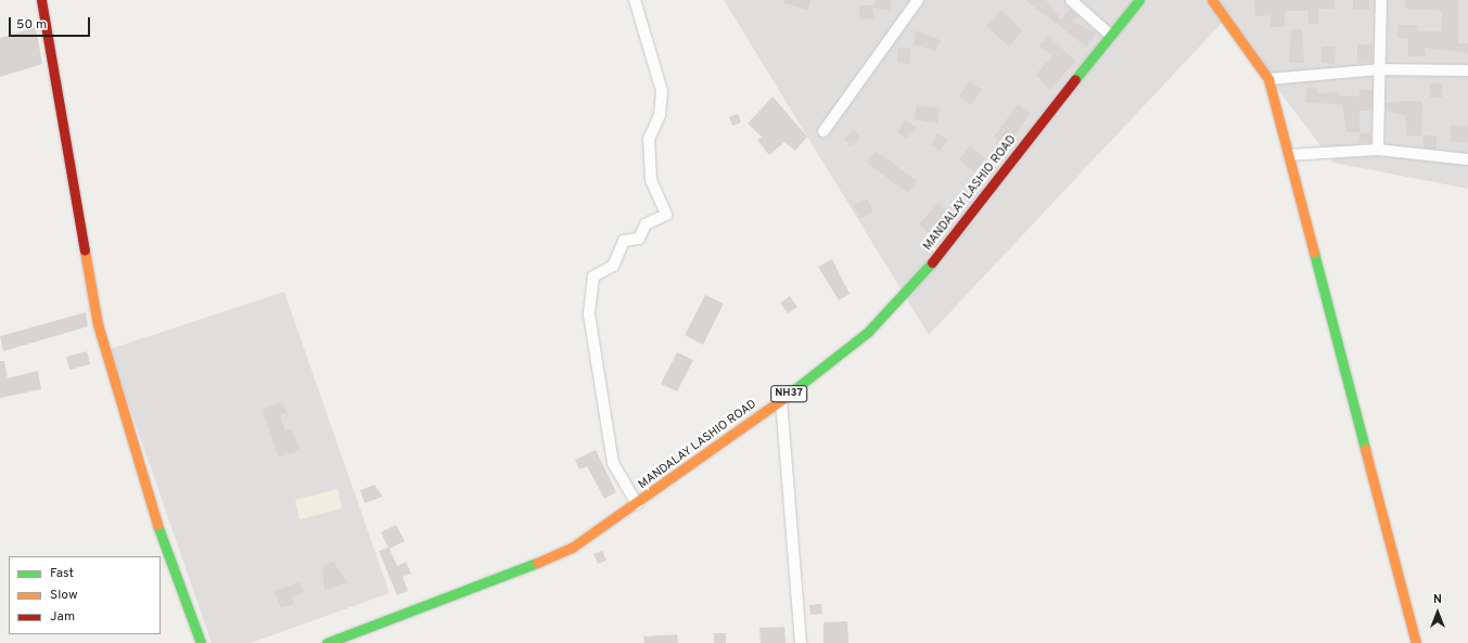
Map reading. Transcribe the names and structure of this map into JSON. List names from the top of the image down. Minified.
{"streets":{"main road":["MANDALAY LASHIO ROAD","NH37"]},"legend":["Fast","Slow","Jam"],"scale_bar":"50 m","north":"top"}
